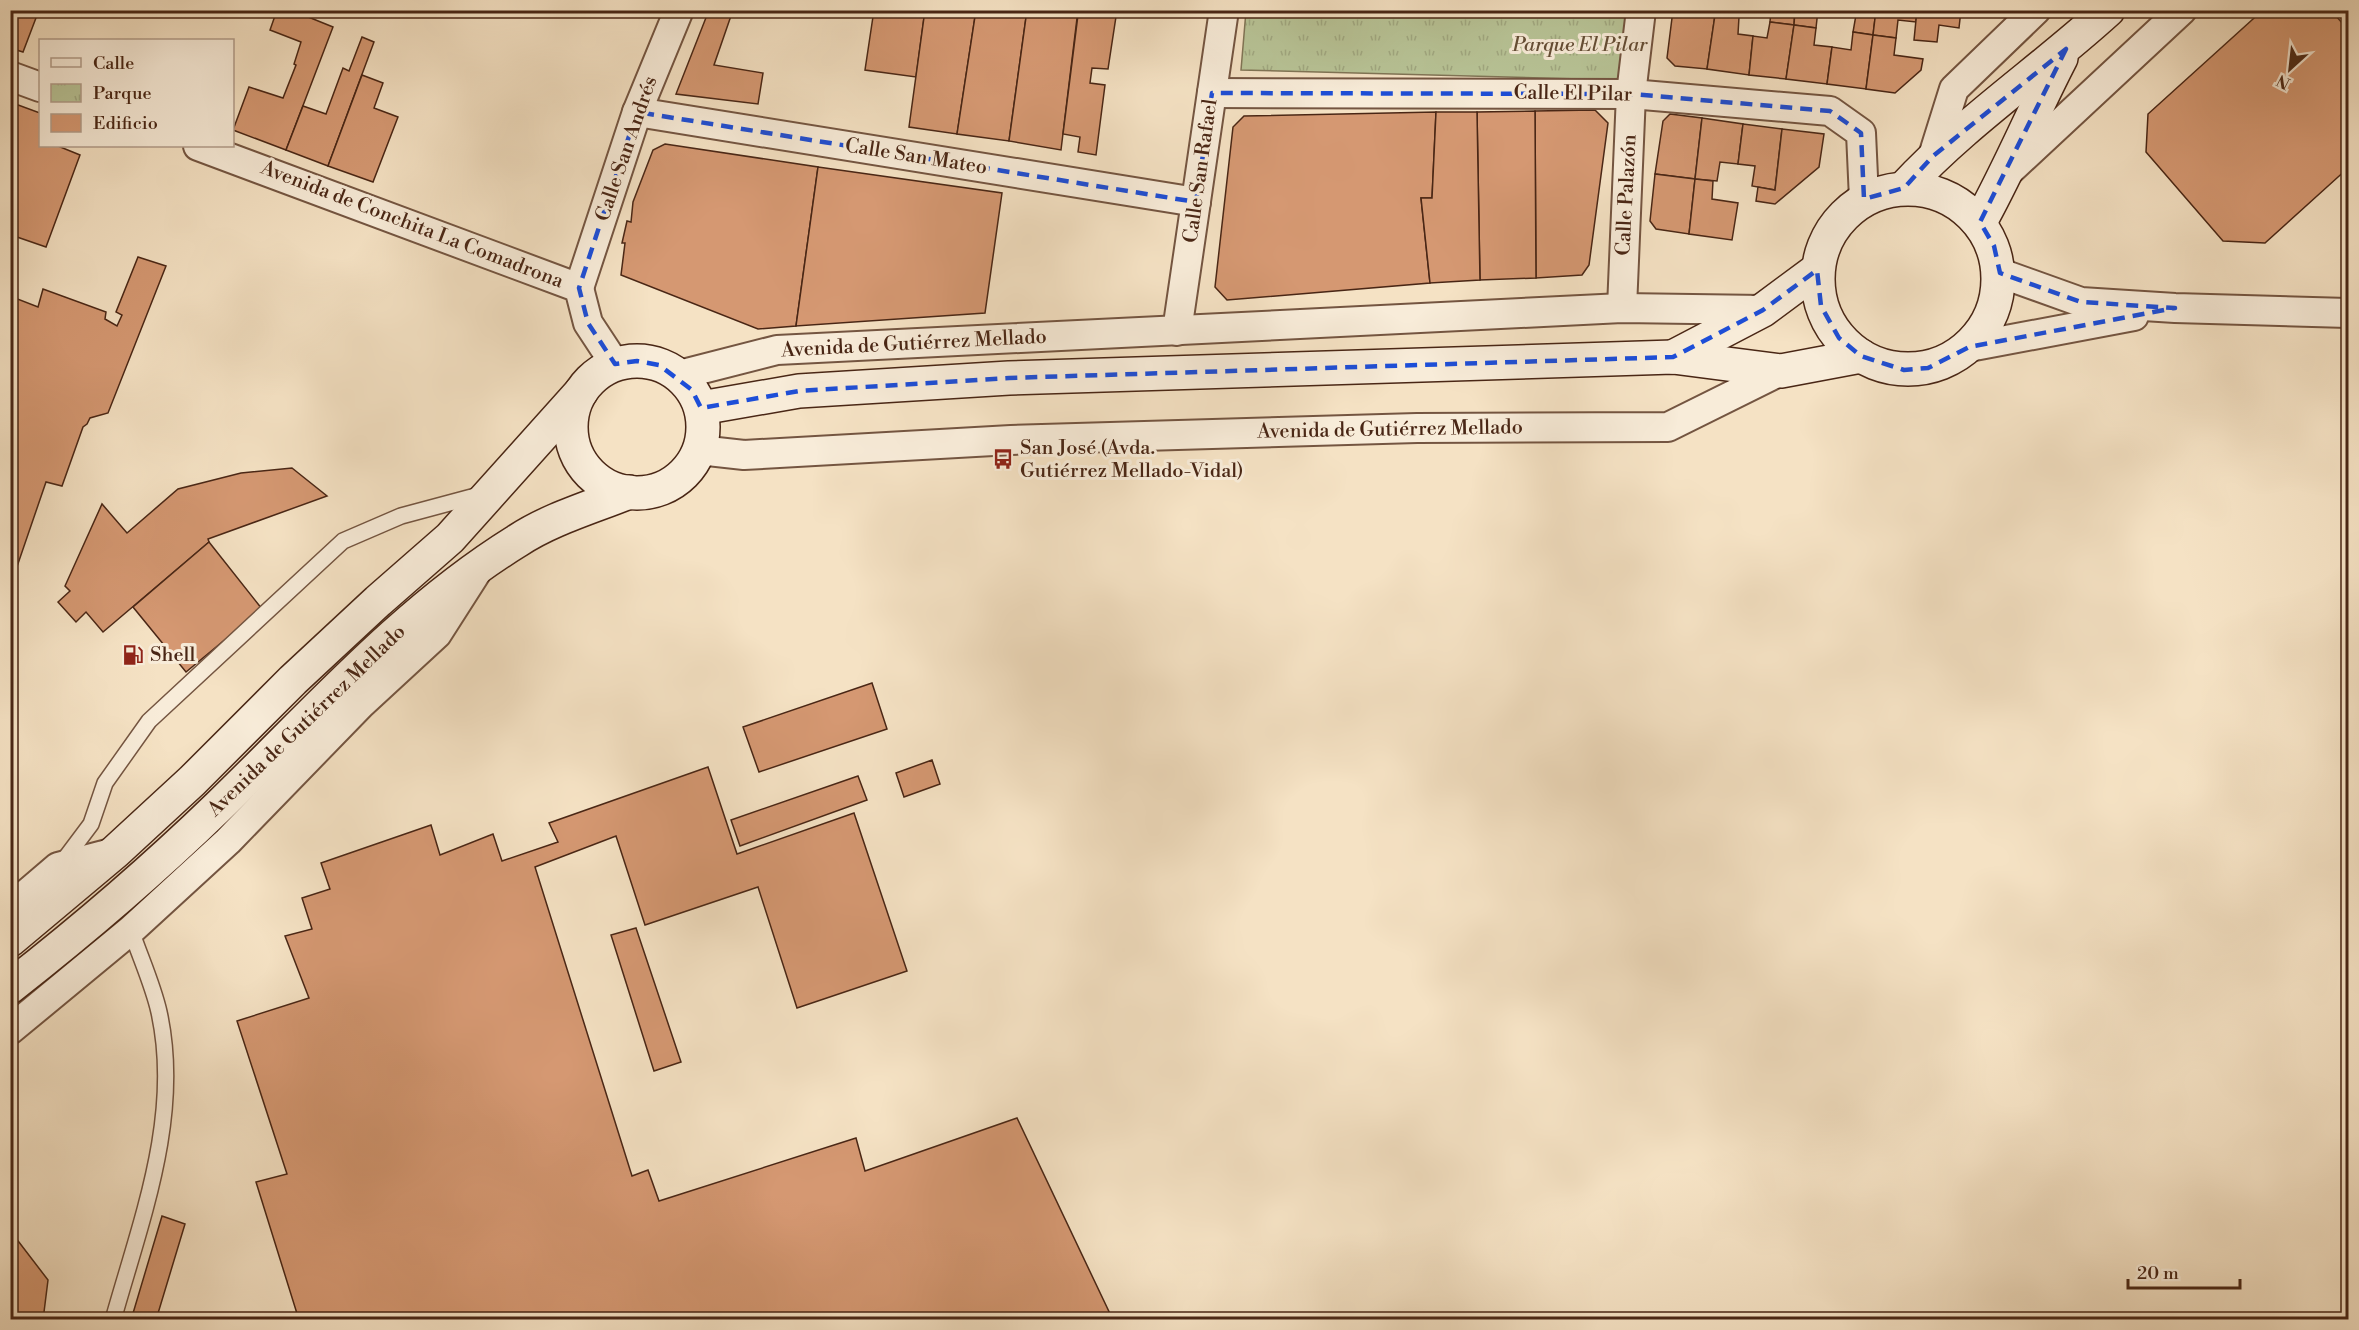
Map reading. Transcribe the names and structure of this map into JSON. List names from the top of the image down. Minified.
{"streets":{"main road":["Avenida de Gutiérrez Mellado"],"street":["Calle El Pilar","Calle San Andrés","Calle San Mateo","Calle San Rafael","Calle Palazón","Avenida de Conchita La Comadrona"]},"crossings":[["Calle El Pilar","Calle San Rafael"],["Calle El Pilar","Calle Palazón"],["Calle El Pilar","Avenida de Gutiérrez Mellado"],["Calle San Andrés","Calle San Mateo"],["Calle San Andrés","Avenida de Conchita La Comadrona"],["Calle San Mateo","Calle San Rafael"],["Calle San Rafael","Avenida de Gutiérrez Mellado"],["Calle Palazón","Avenida de Gutiérrez Mellado"],["Avenida de Conchita La Comadrona","Avenida de Gutiérrez Mellado"]],"parks":["Parque El Pilar"],"places":{"bus stop":["San José (Avda. Gutiérrez Mellado-Vidal)"],"fuel station":["Shell"]},"legend":["Calle","Parque","Edificio"],"scale_bar":"20 m","north":"bottom left"}
